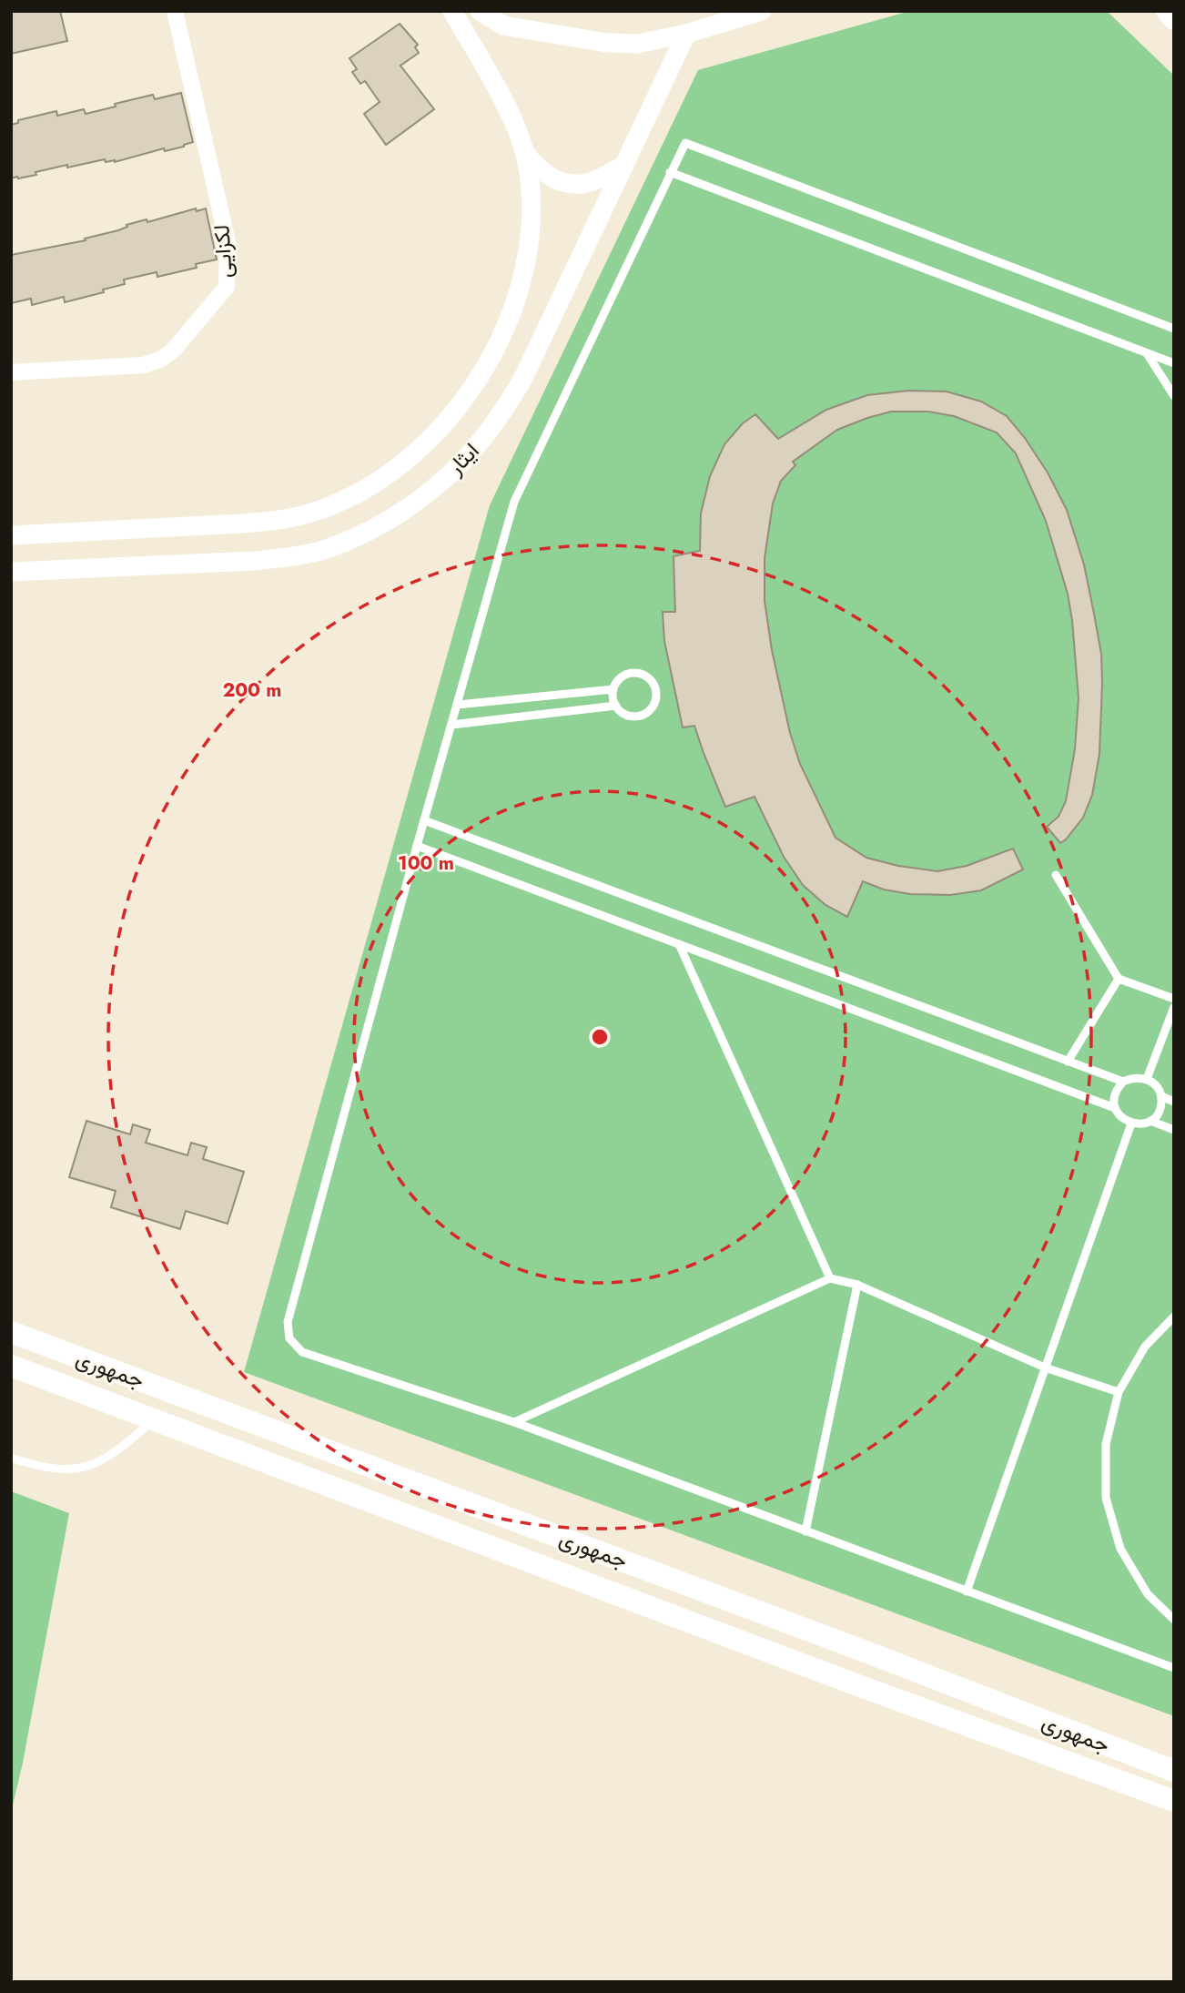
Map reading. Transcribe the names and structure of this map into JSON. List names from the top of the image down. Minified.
{"streets":{"main road":["جمهوری"],"street":["لکزایی","ایثار"]},"rings":["200 m","100 m"]}
